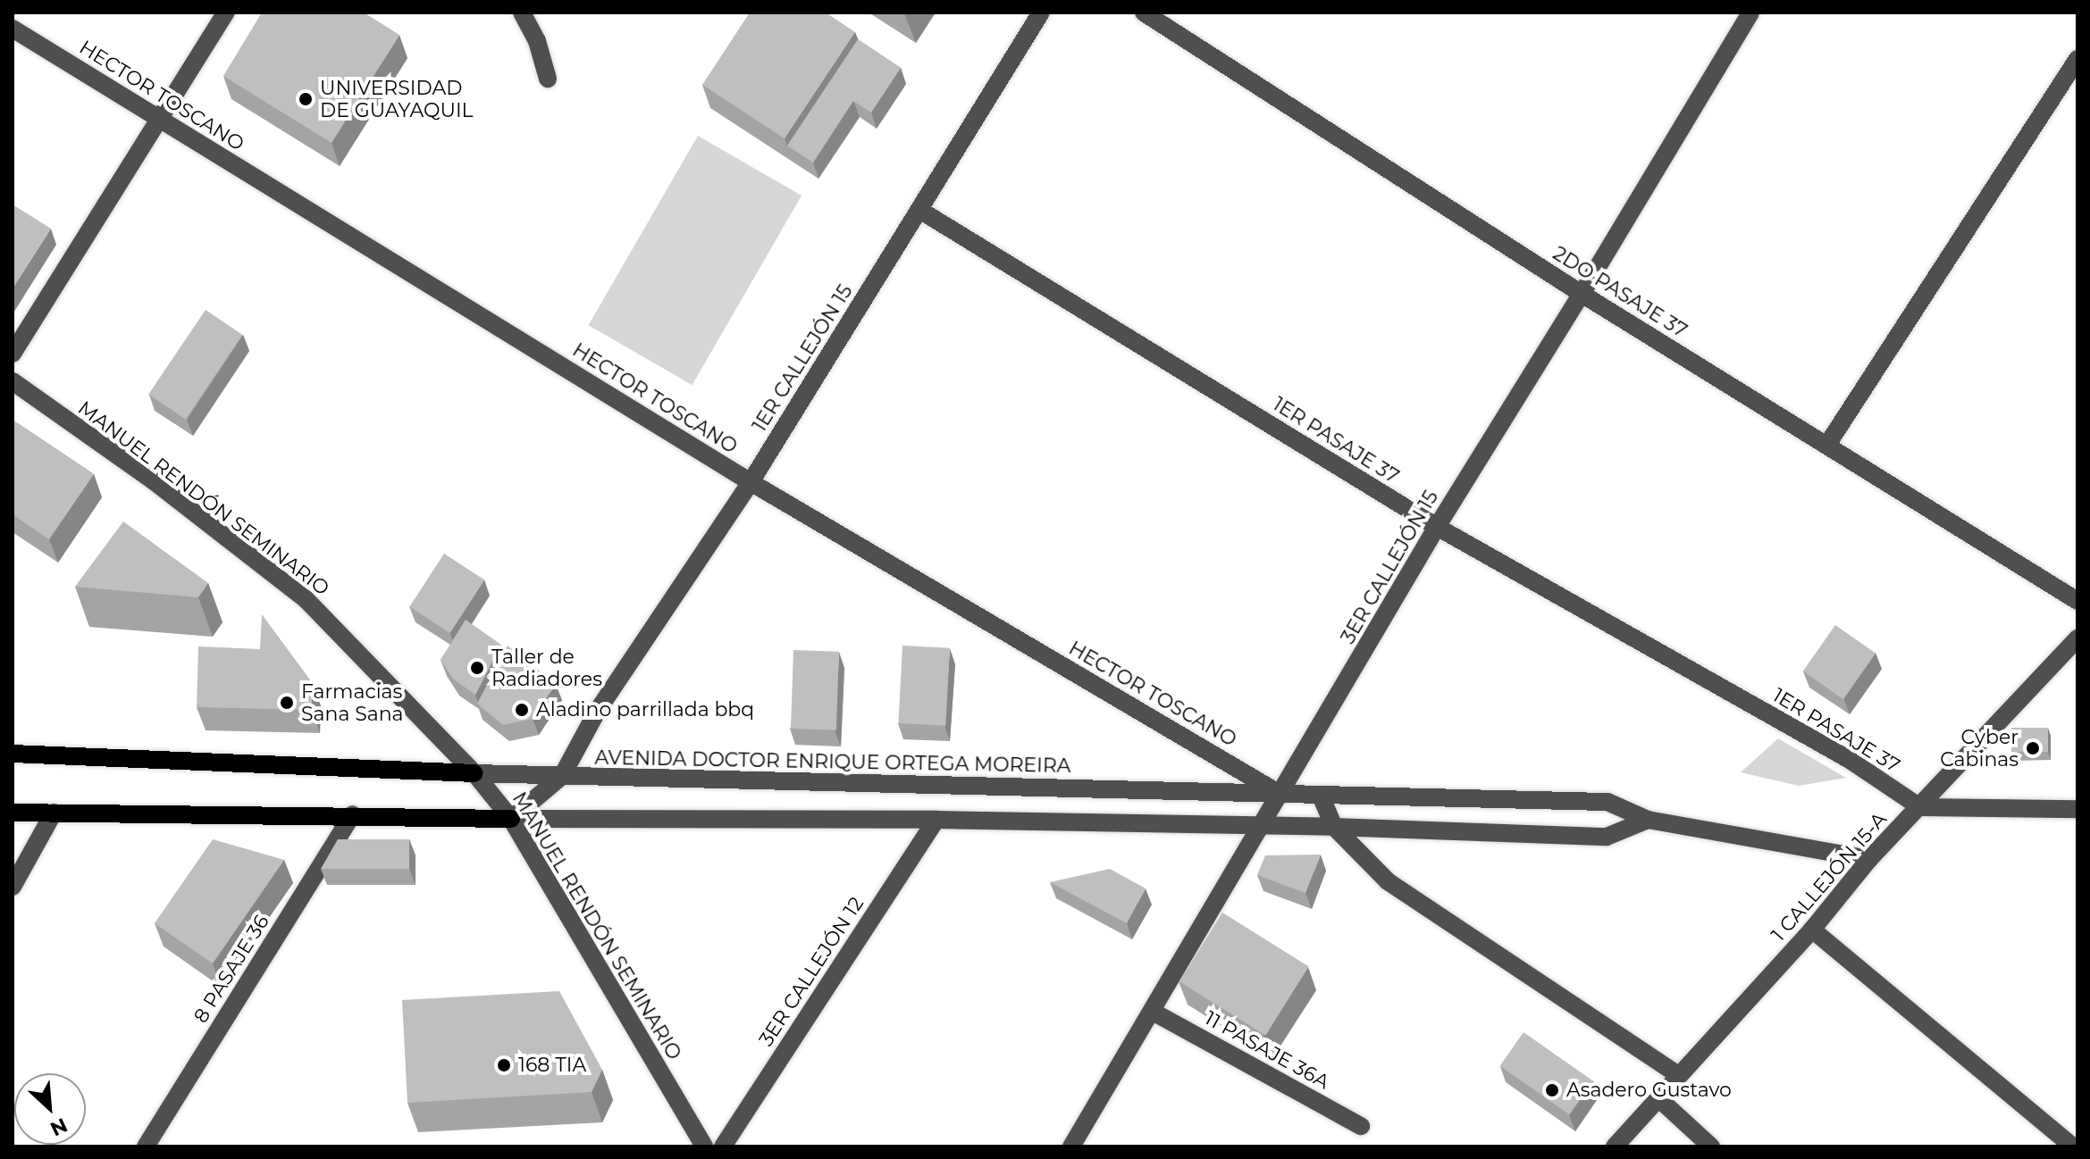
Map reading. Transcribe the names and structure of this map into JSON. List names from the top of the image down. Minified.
{"streets":{"main road":["AVENIDA DOCTOR ENRIQUE ORTEGA MOREIRA"],"street":["HECTOR TOSCANO","2DO PASAJE 37","1ER CALLEJÓN 15","1ER PASAJE 37","MANUEL RENDÓN SEMINARIO","3ER CALLEJÓN 15","1 CALLEJÓN 15-A","8 PASAJE 36","3ER CALLEJÓN 12","11 PASAJE 36A"]},"crossings":[["HECTOR TOSCANO","1ER CALLEJÓN 15"],["HECTOR TOSCANO","3ER CALLEJÓN 15"],["HECTOR TOSCANO","AVENIDA DOCTOR ENRIQUE ORTEGA MOREIRA"],["2DO PASAJE 37","3ER CALLEJÓN 15"],["1ER CALLEJÓN 15","1ER PASAJE 37"],["1ER CALLEJÓN 15","MANUEL RENDÓN SEMINARIO"],["1ER CALLEJÓN 15","AVENIDA DOCTOR ENRIQUE ORTEGA MOREIRA"],["1ER PASAJE 37","3ER CALLEJÓN 15"],["1ER PASAJE 37","1 CALLEJÓN 15-A"],["MANUEL RENDÓN SEMINARIO","AVENIDA DOCTOR ENRIQUE ORTEGA MOREIRA"],["3ER CALLEJÓN 15","AVENIDA DOCTOR ENRIQUE ORTEGA MOREIRA"],["3ER CALLEJÓN 15","11 PASAJE 36A"],["AVENIDA DOCTOR ENRIQUE ORTEGA MOREIRA","1 CALLEJÓN 15-A"]],"places":["UNIVERSIDAD DE GUAYAQUIL","Taller de Radiadores","Farmacias Sana Sana","Aladino parrillada bbq","Cyber Cabinas","168 TIA","Asadero Gustavo"],"north":"bottom right"}
